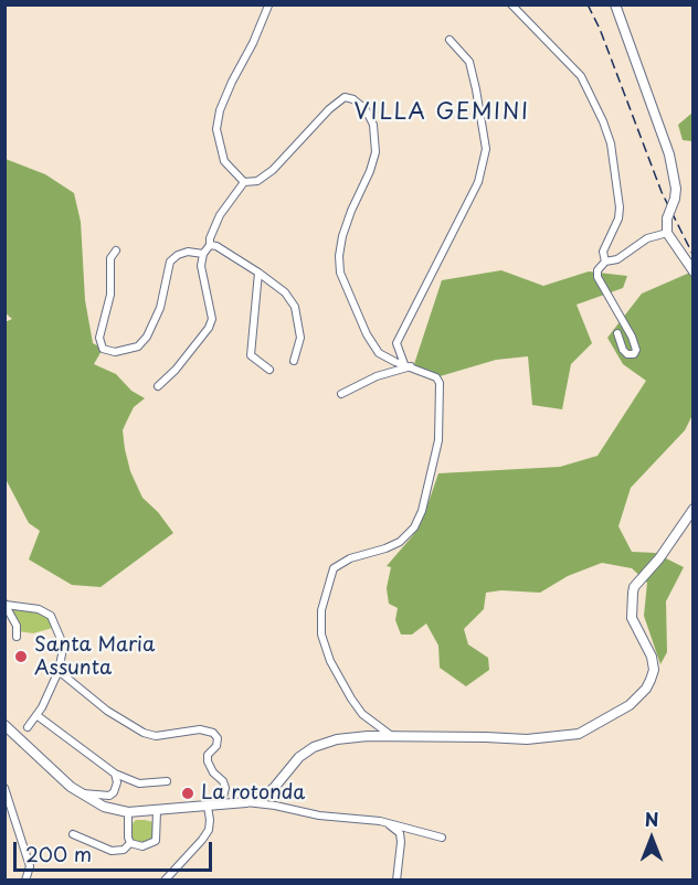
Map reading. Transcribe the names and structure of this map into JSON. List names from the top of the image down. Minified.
{"districts":["VILLA GEMINI"],"places":["Santa Maria Assunta","La rotonda"],"scale_bar":"200 m","north":"top"}
